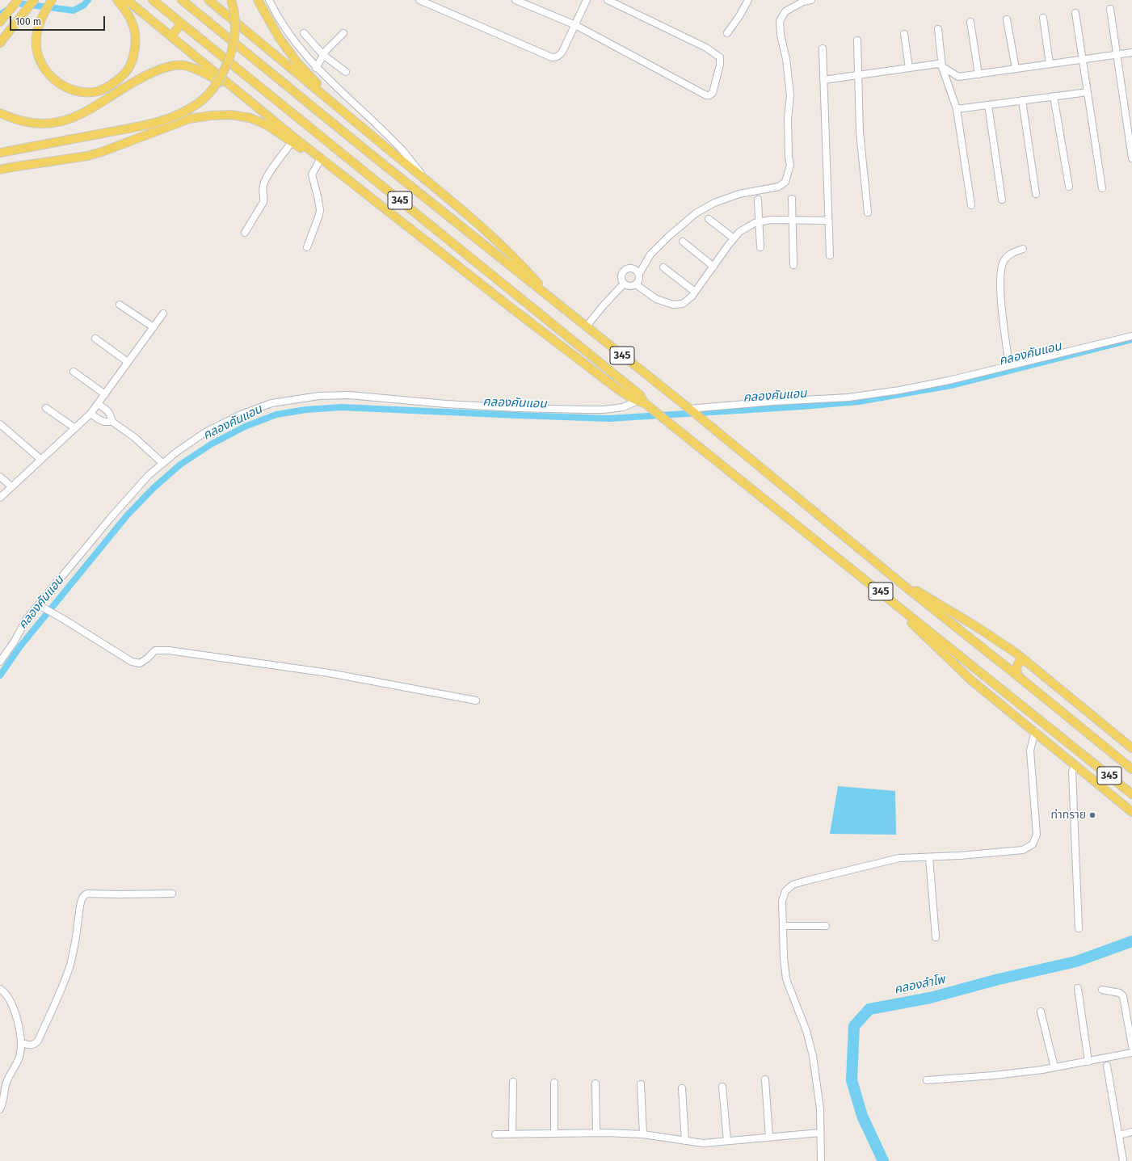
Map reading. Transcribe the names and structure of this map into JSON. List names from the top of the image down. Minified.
{"streets":{"main road":["345"]},"water":["คลองคันแอน","คลองลำโพ"],"places":["ท่าทราย"],"scale_bar":"100 m"}
